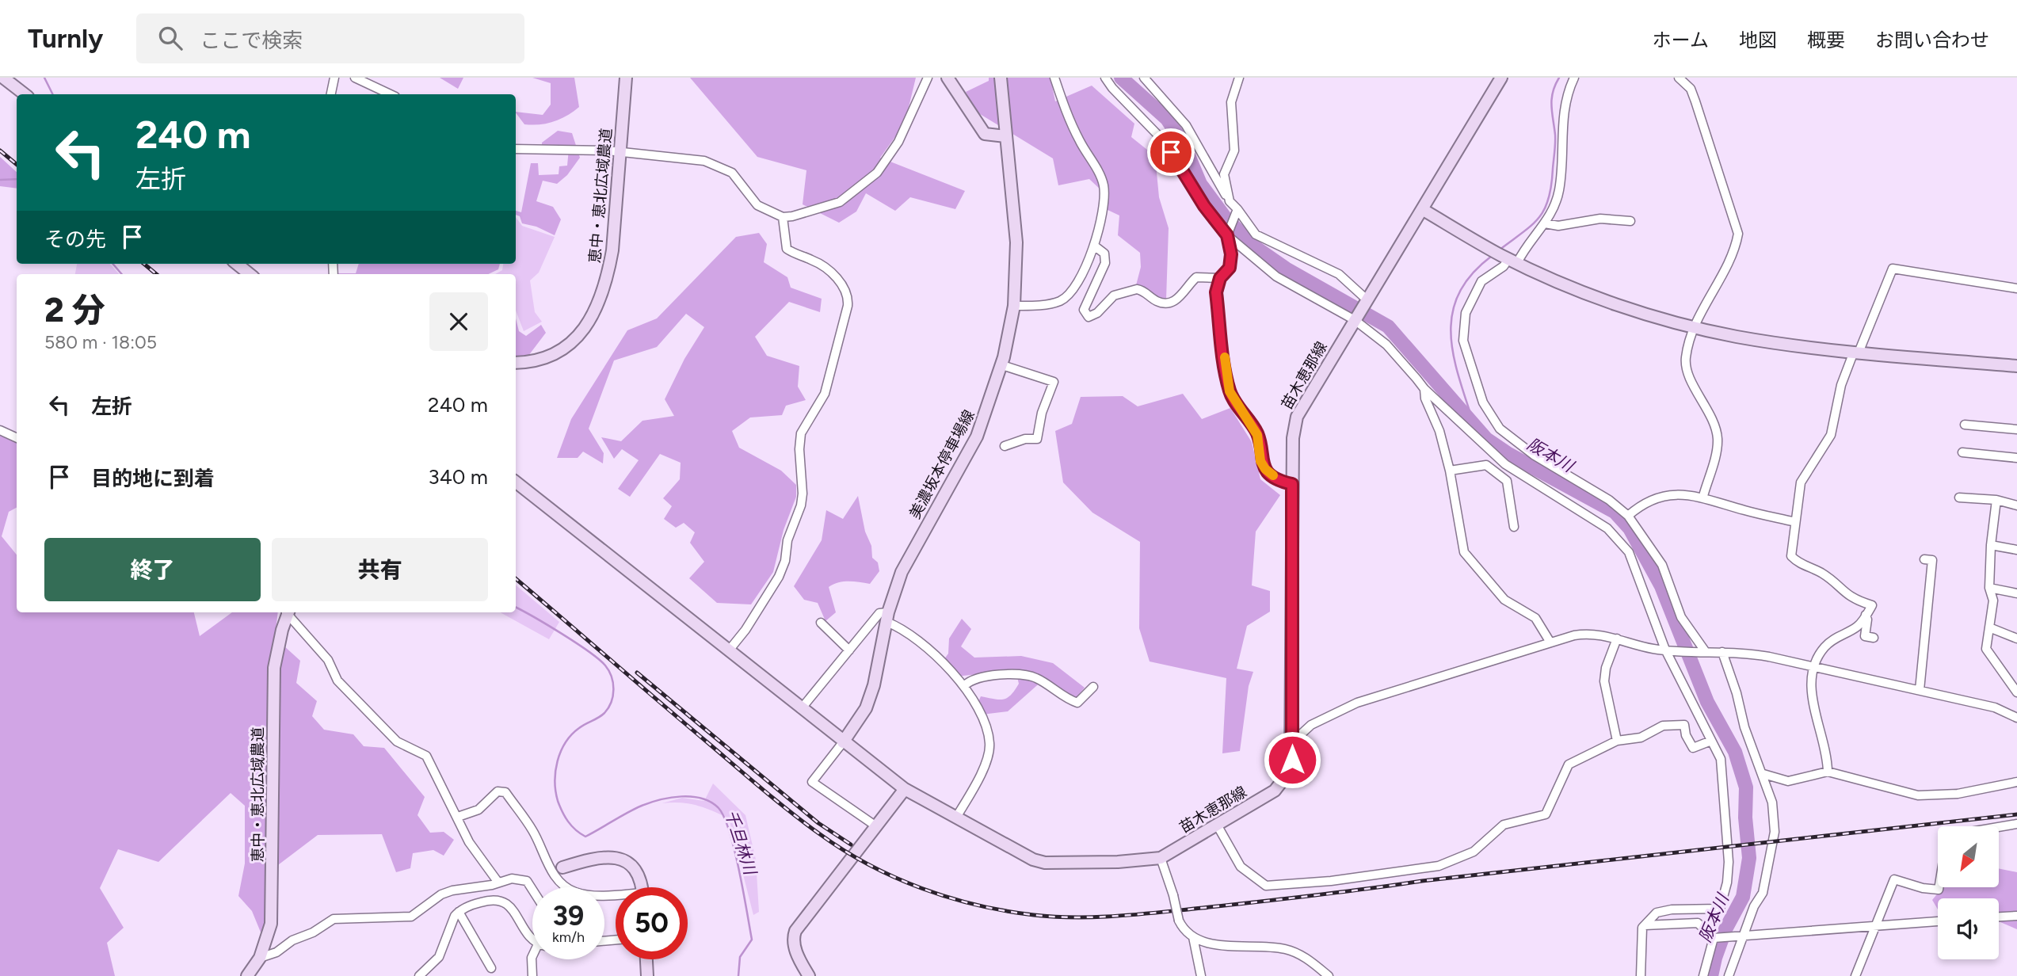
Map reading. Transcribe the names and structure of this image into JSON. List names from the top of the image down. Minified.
{"streets":{"main road":["恵中・恵北広域農道","苗木恵那線","美濃坂本停車場線"]},"water":["阪本川","千旦林川"],"north":"bottom left","page":{"header":"Turnly","search":"ここで検索","nav":["ホーム","地図","概要","お問い合わせ"],"turn":["240 m","左折"],"then":"その先","heading":["2 分","580 m · 18:05"],"list":[{"name":"左折","value":"240 m"},{"name":"目的地に到着","value":"340 m"}],"buttons":["終了","共有"],"speed":"39 km/h","limit":"50"}}
